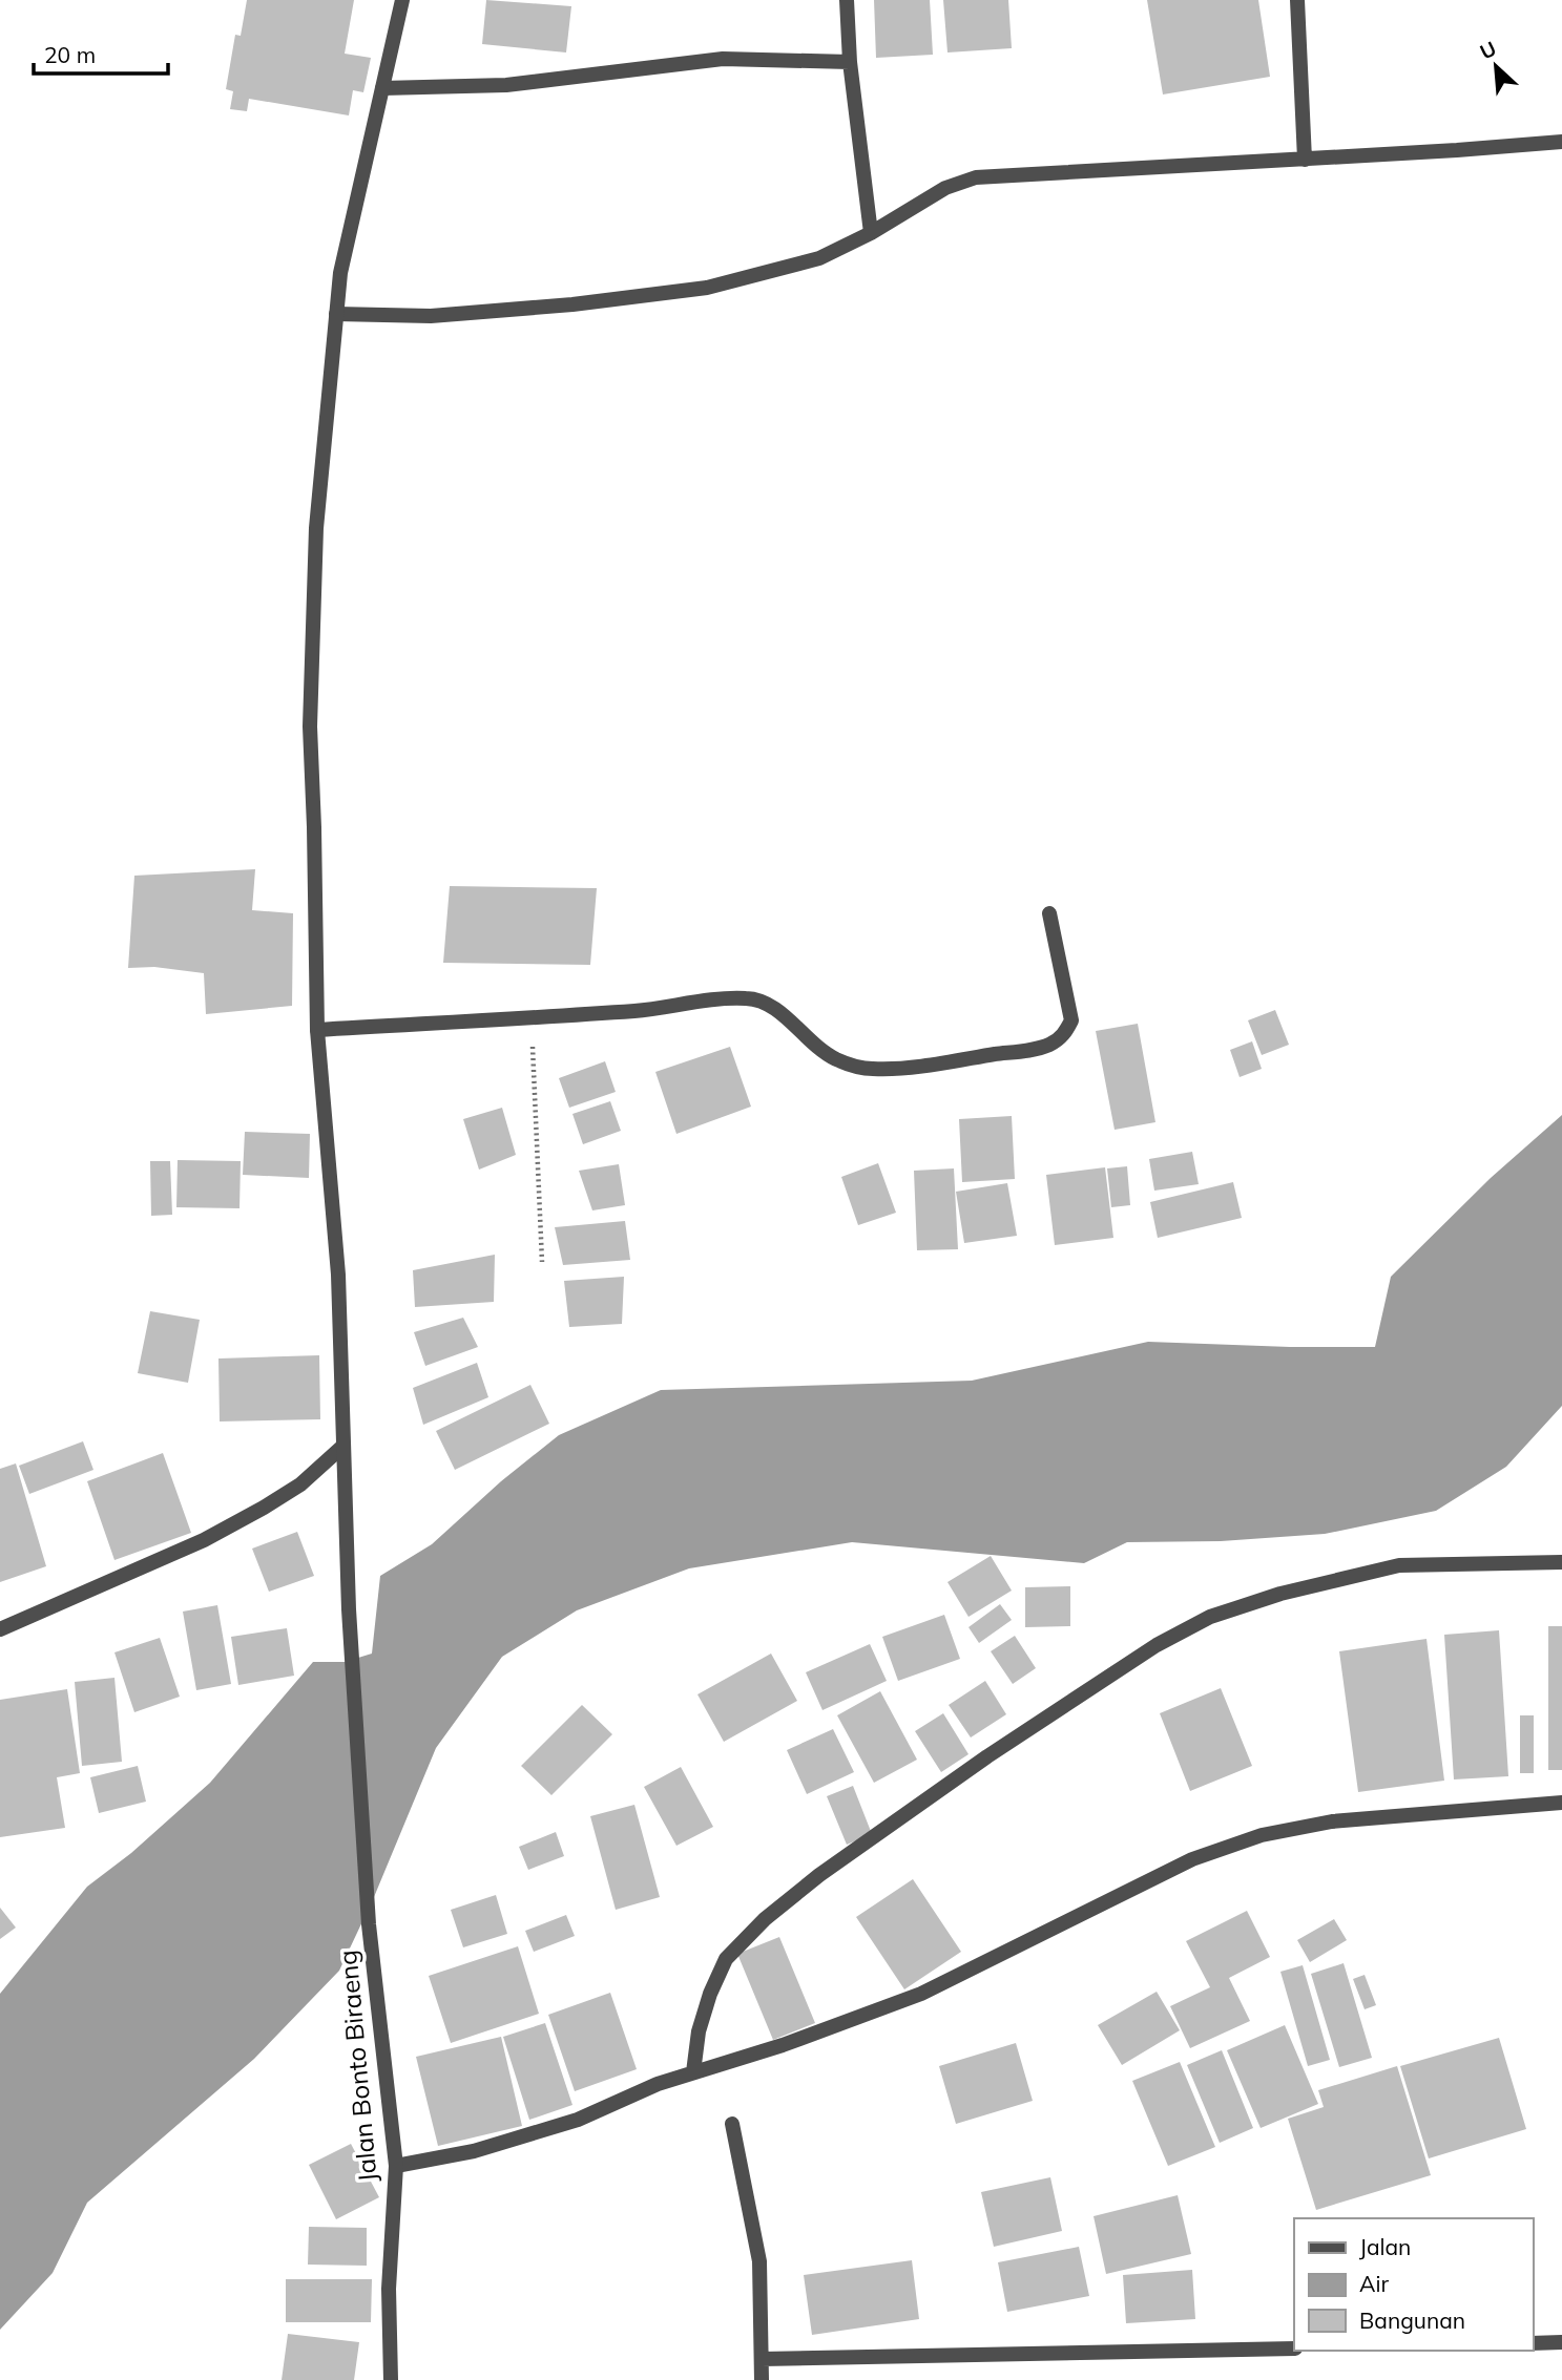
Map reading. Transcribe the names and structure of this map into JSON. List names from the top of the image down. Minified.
{"streets":{"street":["Jalan Bonto Biraeng"]},"legend":["Jalan","Air","Bangunan"],"scale_bar":"20 m","north":"top left"}
